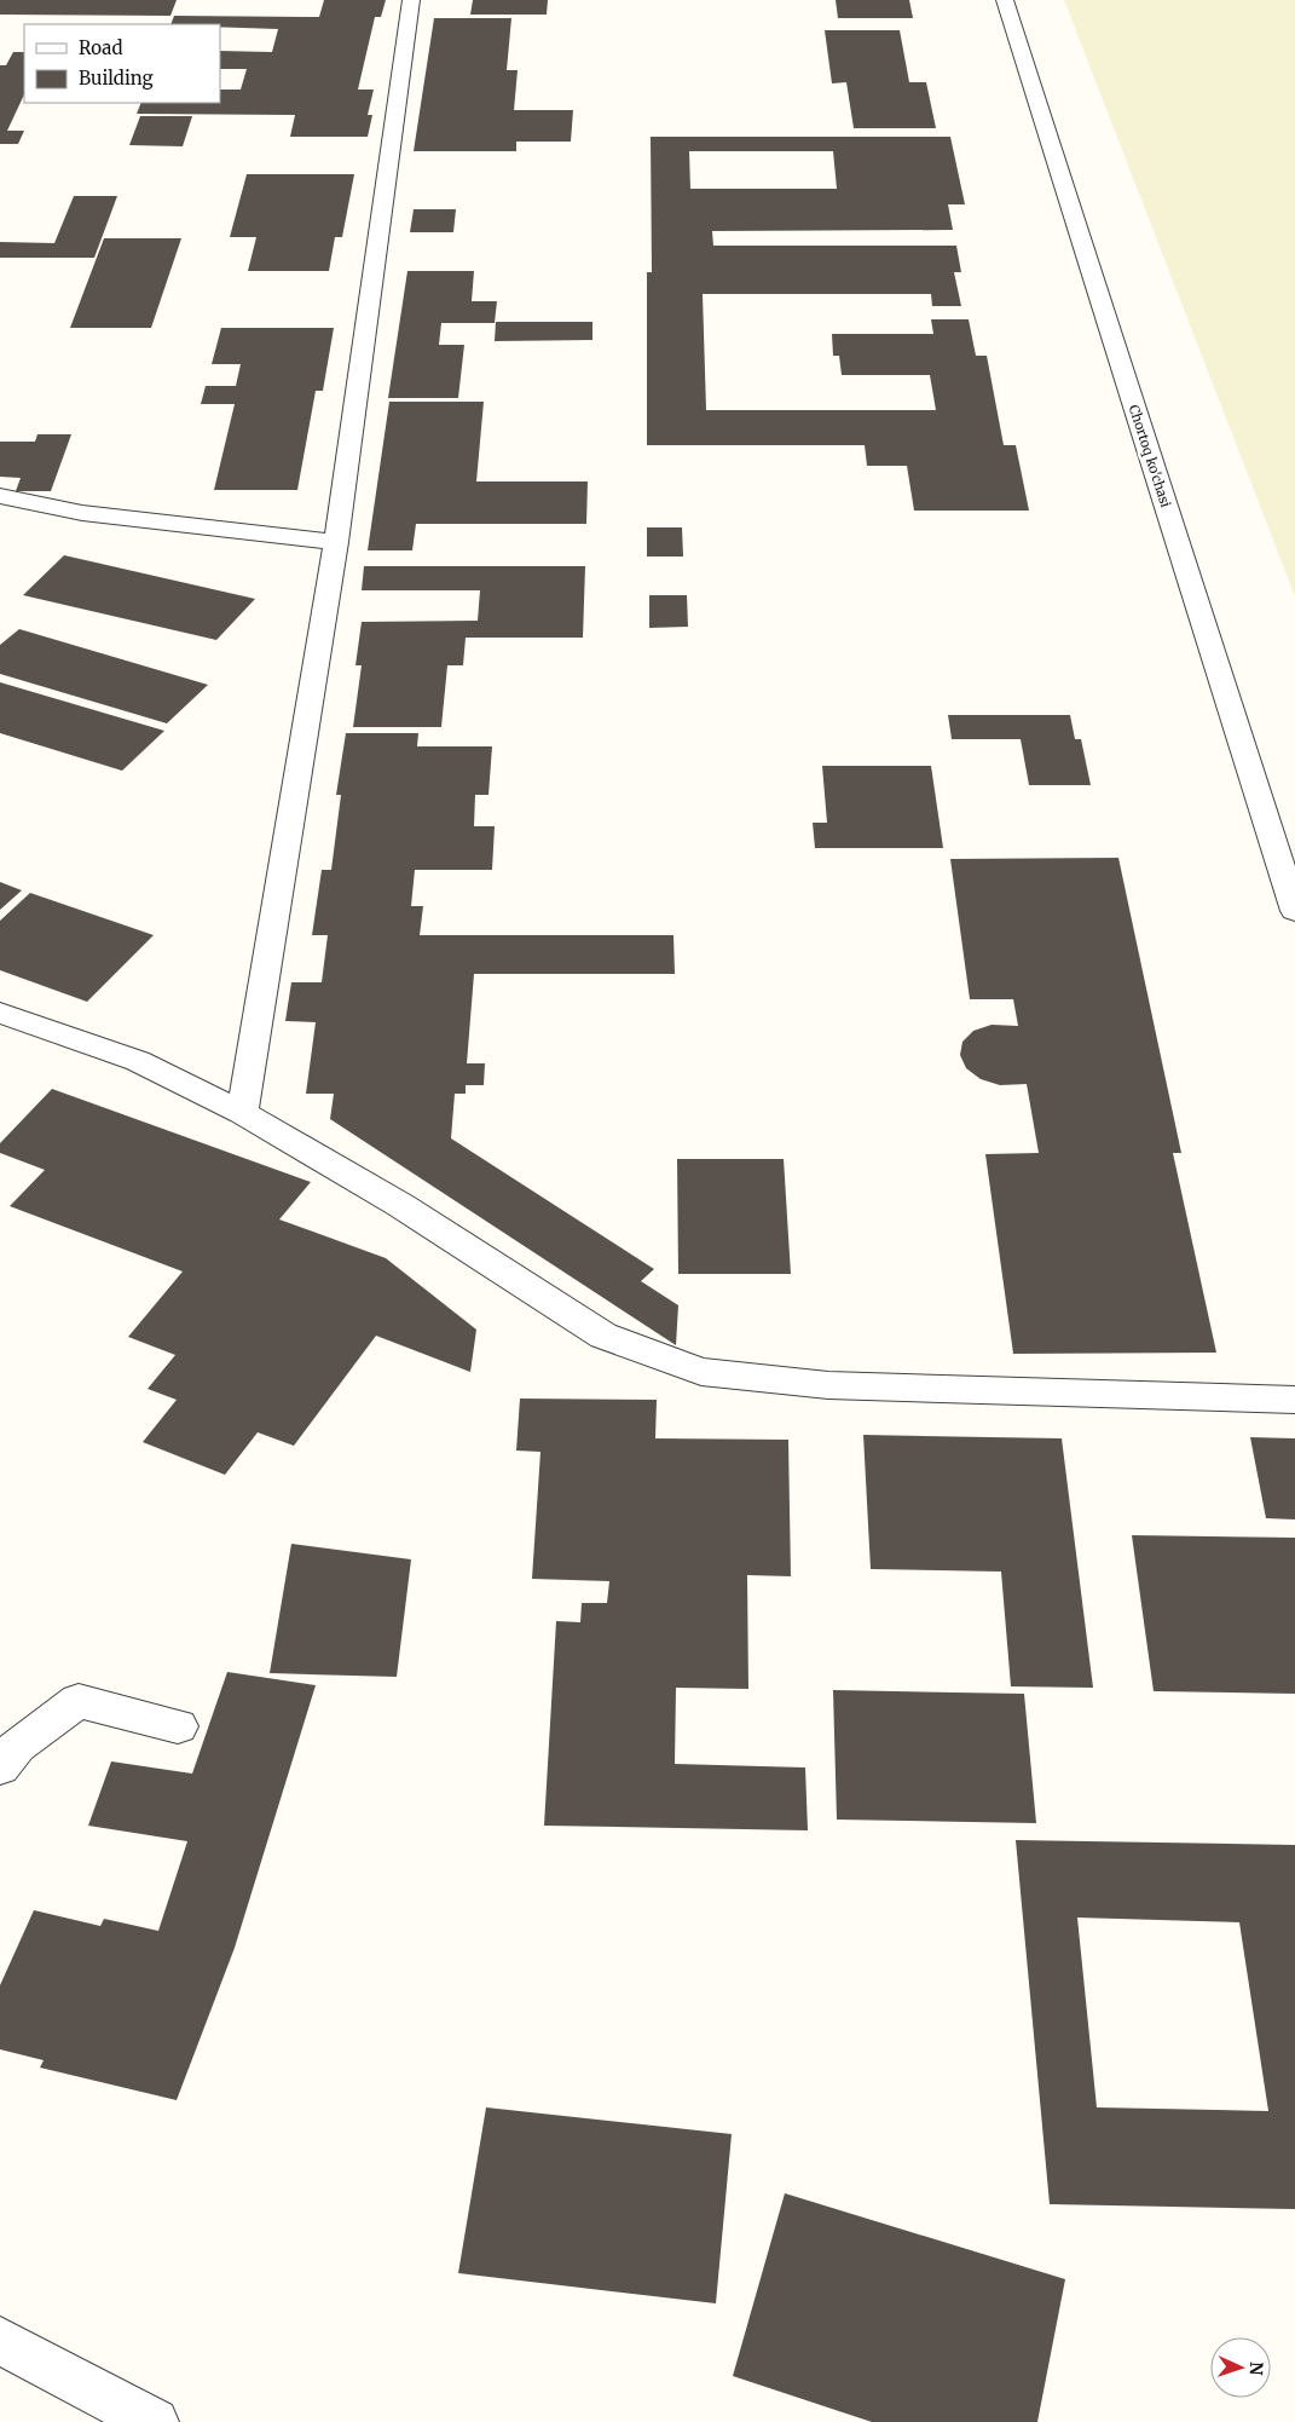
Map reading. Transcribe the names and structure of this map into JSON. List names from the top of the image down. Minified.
{"streets":{"street":["Chortoq ko'chasi"]},"legend":["Road","Building"],"north":"right"}
